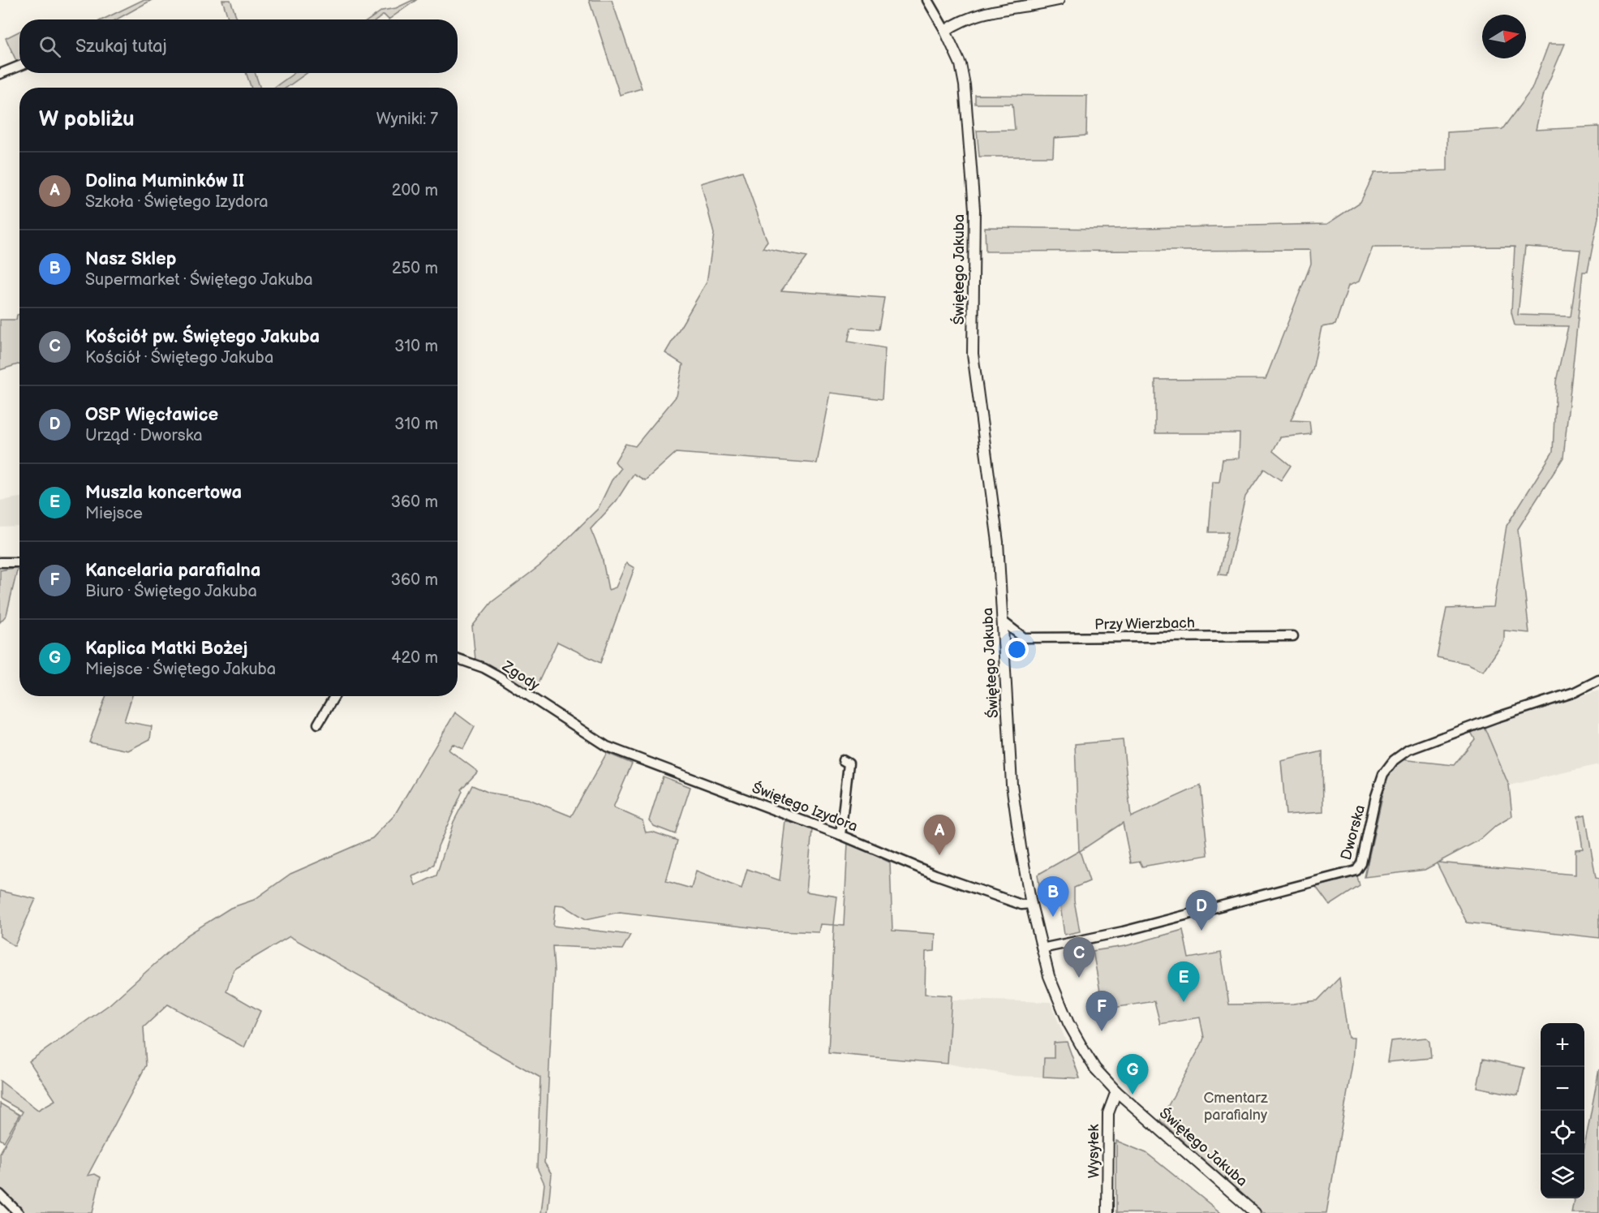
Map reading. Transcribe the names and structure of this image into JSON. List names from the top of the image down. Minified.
{"streets":{"street":["Świętego Jakuba","Przy Wierzbach","Zgody","Świętego Izydora","Dworska","Wysyłek"]},"crossings":[["Świętego Jakuba","Przy Wierzbach"],["Świętego Jakuba","Świętego Izydora"],["Świętego Jakuba","Dworska"],["Świętego Jakuba","Wysyłek"],["Zgody","Świętego Izydora"]],"parks":["Cmentarz parafialny"],"north":"right","page":{"search":"Szukaj tutaj","heading":["W pobliżu","Wyniki: 7"],"list":[{"mark":"A","name":"Dolina Muminków II","note":"Szkoła · Świętego Izydora","value":"200 m"},{"mark":"B","name":"Nasz Sklep","note":"Supermarket · Świętego Jakuba","value":"250 m"},{"mark":"C","name":"Kościół pw. Świętego Jakuba","note":"Kościół · Świętego Jakuba","value":"310 m"},{"mark":"D","name":"OSP Więcławice","note":"Urząd · Dworska","value":"310 m"},{"mark":"E","name":"Muszla koncertowa","note":"Miejsce","value":"360 m"},{"mark":"F","name":"Kancelaria parafialna","note":"Biuro · Świętego Jakuba","value":"360 m"},{"mark":"G","name":"Kaplica Matki Bożej","note":"Miejsce · Świętego Jakuba","value":"420 m"}],"pins":["A","B","D","C","E","F","G"],"map_buttons":["+","−"]}}
